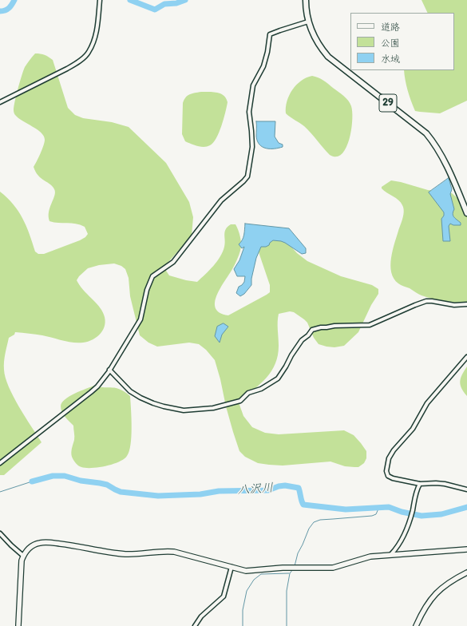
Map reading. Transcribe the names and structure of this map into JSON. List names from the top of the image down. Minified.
{"streets":{"main road":["29"]},"water":["八沢川"],"legend":["道路","公園","水域"]}
